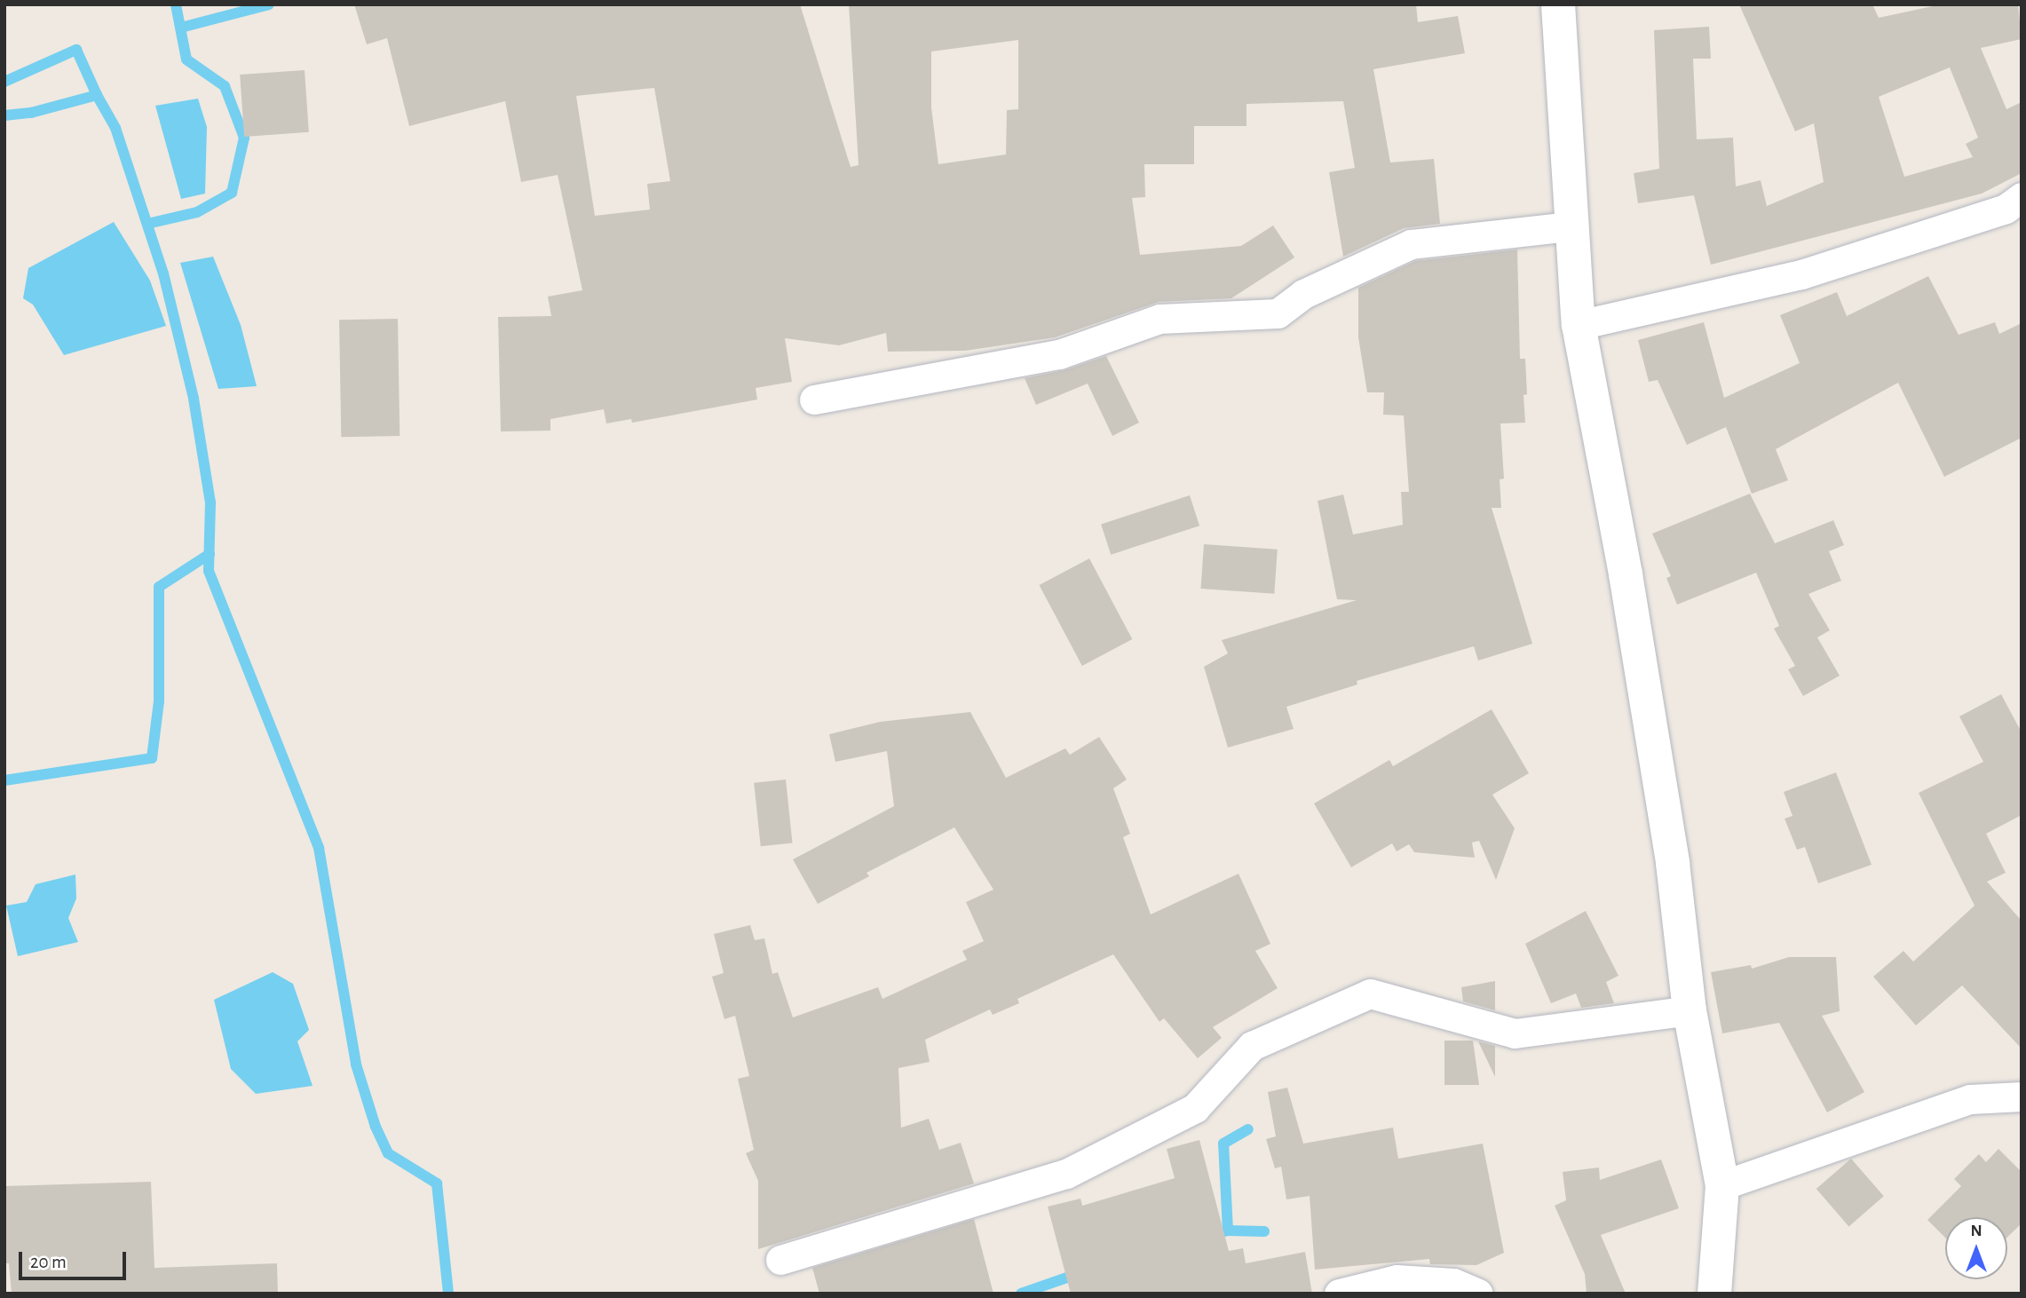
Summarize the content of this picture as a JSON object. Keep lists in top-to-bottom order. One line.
{"scale_bar":"20 m","north":"top"}
